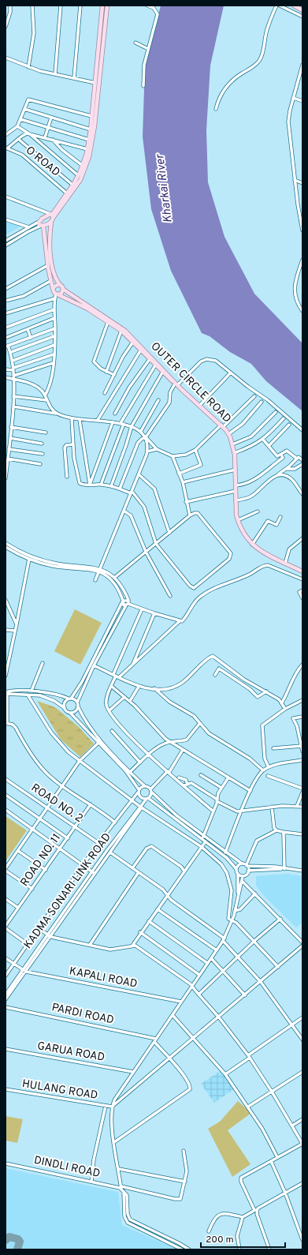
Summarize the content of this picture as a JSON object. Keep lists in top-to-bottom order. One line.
{"streets":{"main road":["OUTER CIRCLE ROAD"],"street":["O ROAD","ROAD NO. 2","ROAD NO. 11","KADMA SONARI LINK ROAD","KAPALI ROAD","PARDI ROAD","GARUA ROAD","HULANG ROAD","DINDLI ROAD"]},"crossings":[["ROAD NO. 2","ROAD NO. 11"],["ROAD NO. 2","KADMA SONARI LINK ROAD"],["KADMA SONARI LINK ROAD","KAPALI ROAD"]],"water":["Kharkai River"],"scale_bar":"200 m"}
